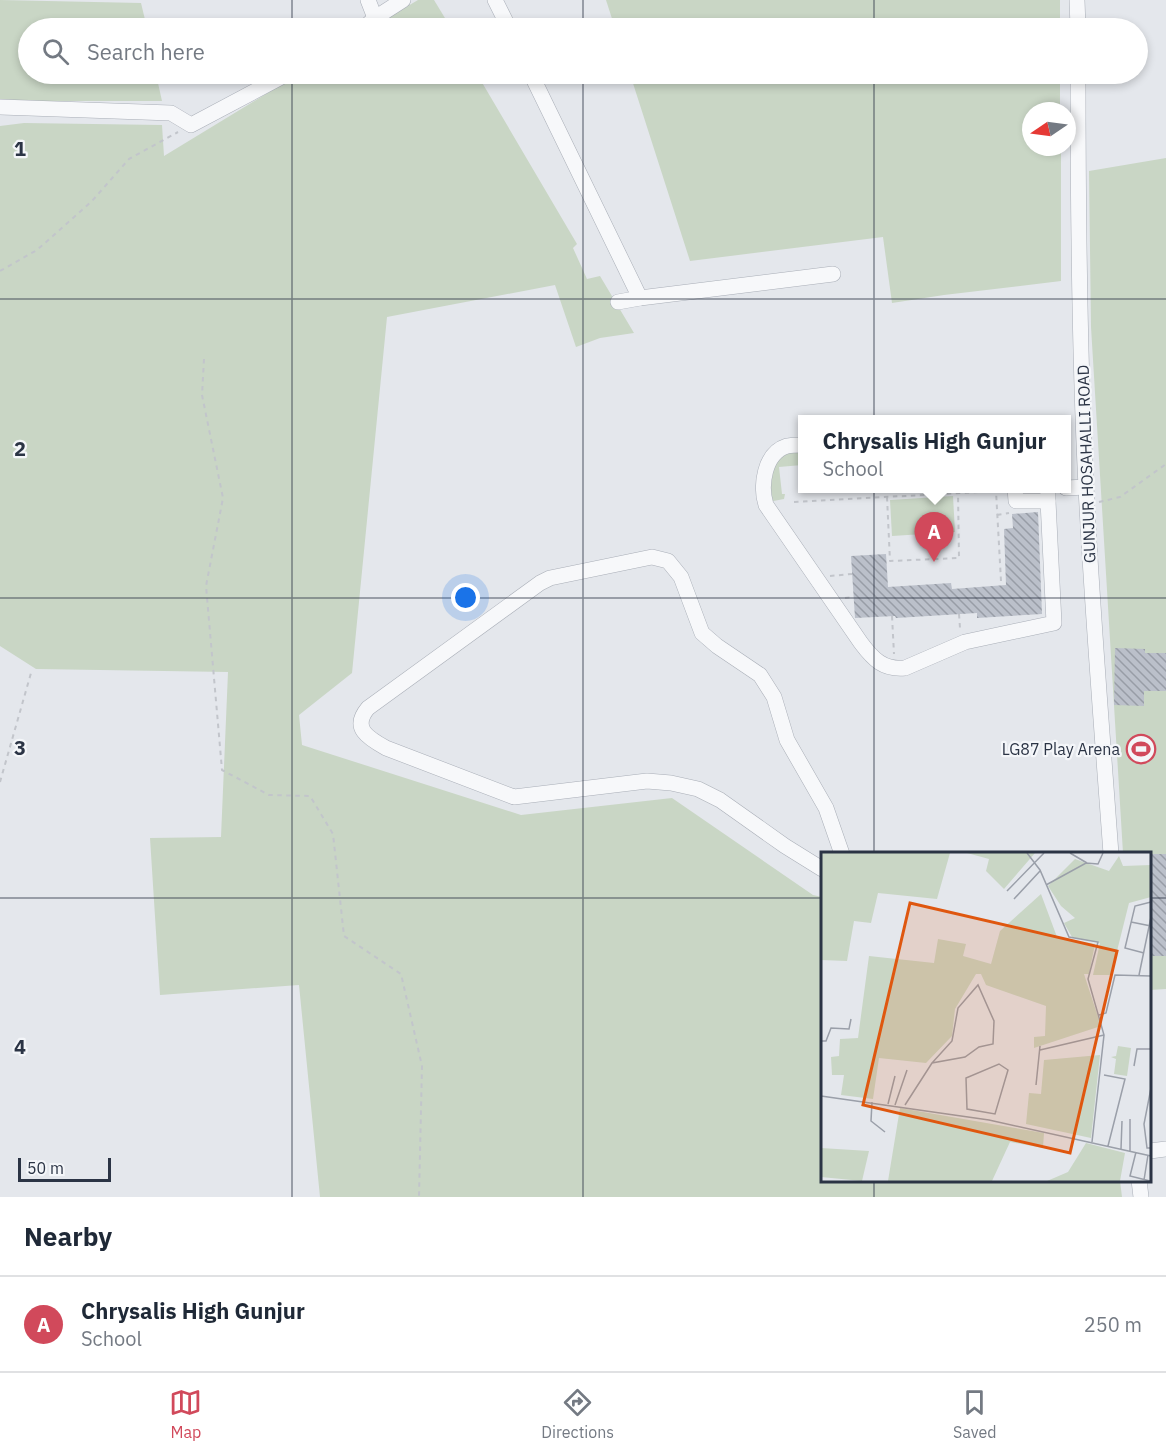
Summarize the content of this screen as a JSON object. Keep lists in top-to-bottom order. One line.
{"streets":{"street":["GUNJUR HOSAHALLI ROAD"]},"places":{"sports":["LG87 Play Arena"]},"scale_bar":"50 m","north":"left","page":{"search":"Search here","popup":["Chrysalis High Gunjur","School"],"pins":"A","scale":"50 m","heading":"Nearby","list":[{"mark":"A","name":"Chrysalis High Gunjur","note":"School","value":"250 m"}],"nav":["Map","Directions","Saved"]},"grid":{"rows":["1","2","3","4"]}}
